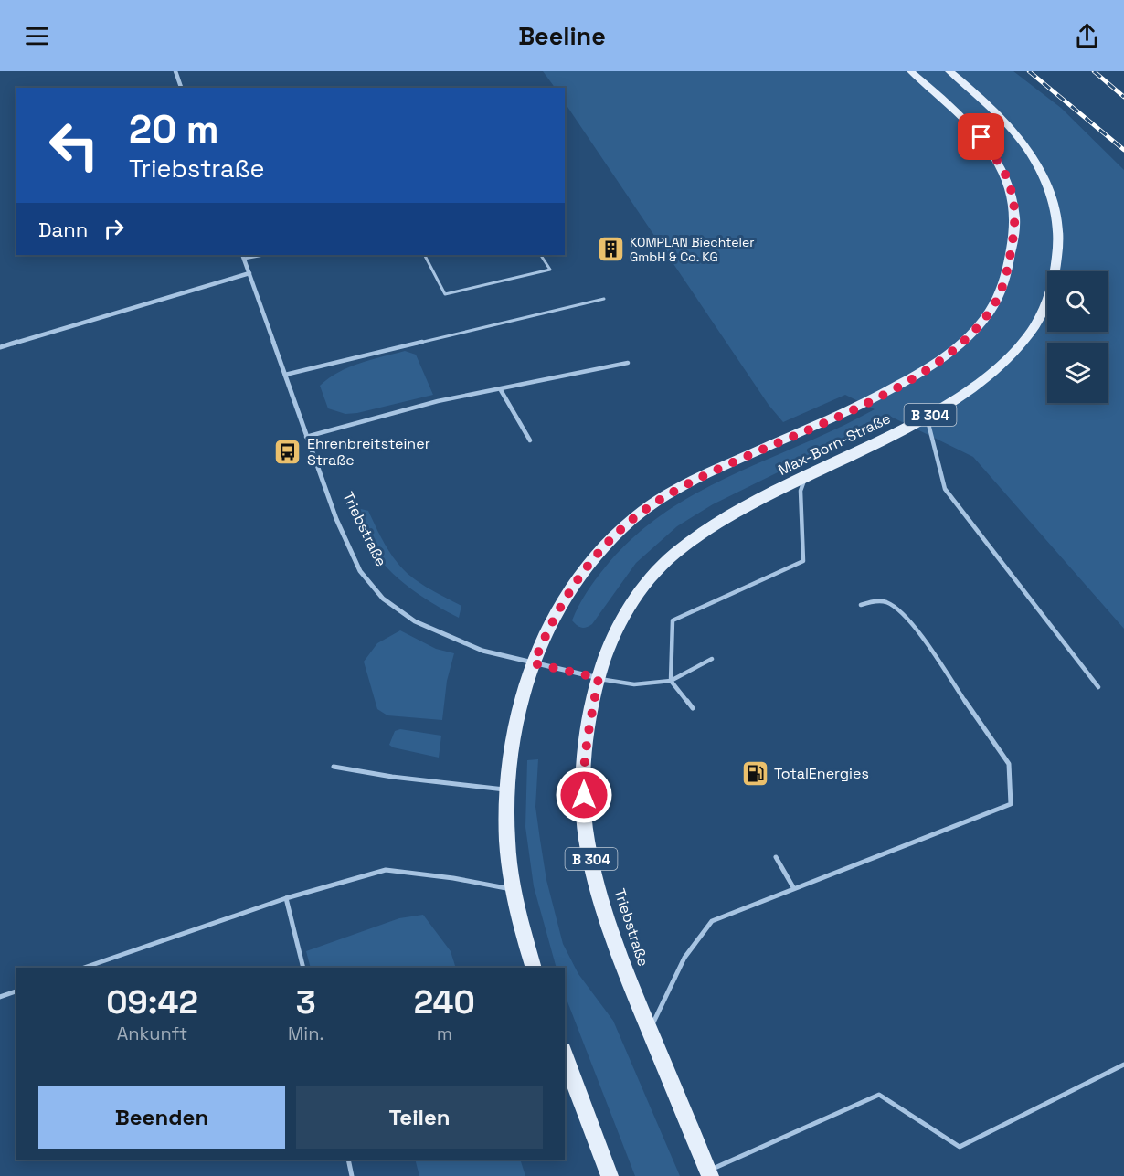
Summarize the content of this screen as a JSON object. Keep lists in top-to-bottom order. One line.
{"streets":{"main road":["B 304","Max-Born-Straße","Triebstraße"]},"crossings":[["B 304","Max-Born-Straße"],["B 304","Triebstraße"],["Max-Born-Straße","Triebstraße"]],"places":{"building":["KOMPLAN Biechteler GmbH & Co. KG"],"bus stop":["Ehrenbreitsteiner Straße"],"fuel station":["TotalEnergies"]},"page":{"header":"Beeline","turn":["20 m","Triebstraße"],"then":"Dann","eta":["09:42","Ankunft","3","Min.","240","m"],"buttons":["Beenden","Teilen"]}}
